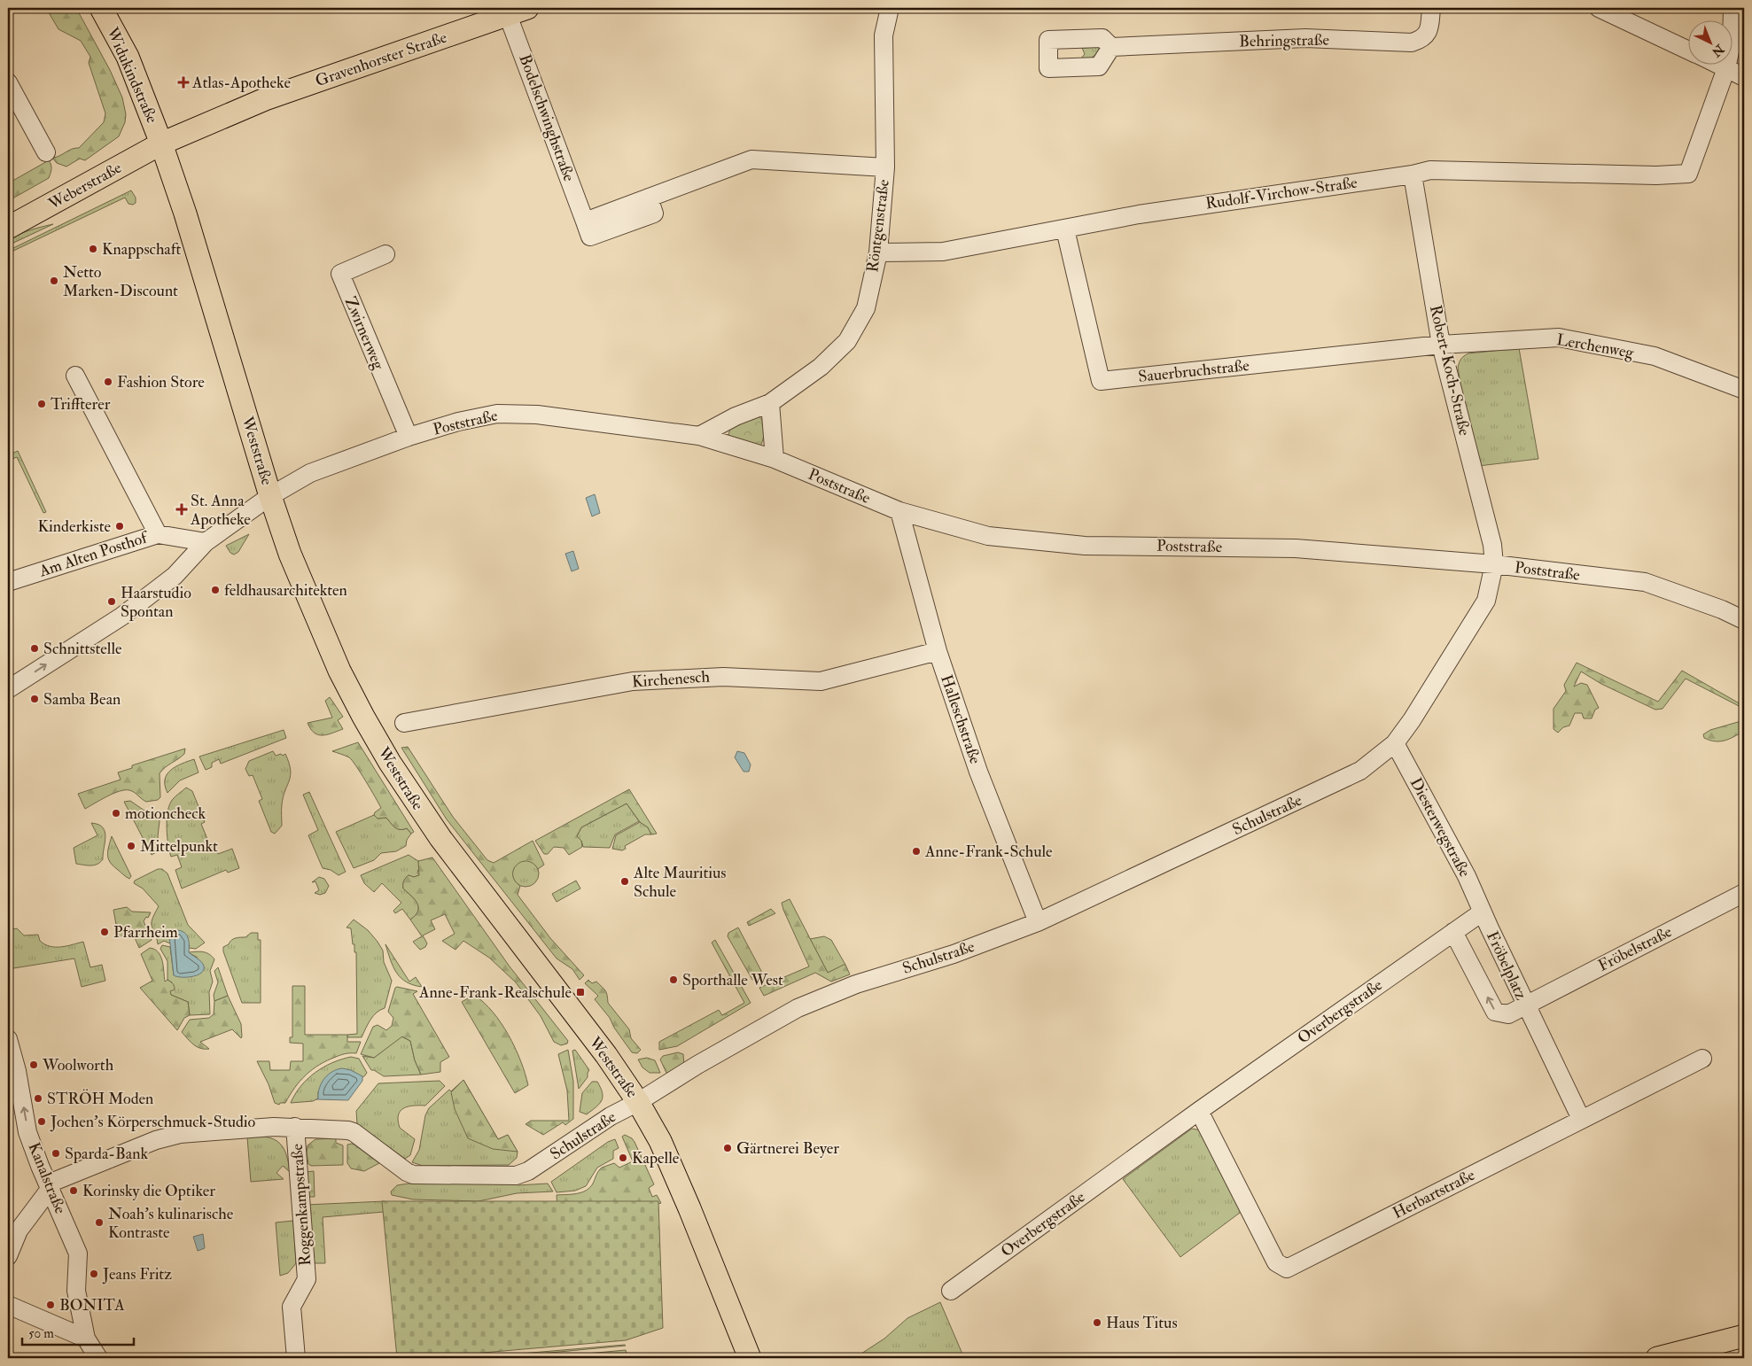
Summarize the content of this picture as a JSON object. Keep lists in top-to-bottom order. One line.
{"streets":{"main road":["Gravenhorster Straße","Widukindstraße","Weberstraße","Weststraße"],"street":["Behringstraße","Bodelschwinghstraße","Rudolf-Virchow-Straße","Röntgenstraße","Zwirnerweg","Lerchenweg","Robert-Koch-Straße","Sauerbruchstraße","Poststraße","Am Alten Posthof","Kirchenesch","Halleschstraße","Schulstraße","Diesterwegstraße","Fröbelstraße","Fröbelplatz","Overbergstraße","Kanalstraße","Herbartstraße","Roggenkampstraße"]},"crossings":[["Gravenhorster Straße","Widukindstraße"],["Gravenhorster Straße","Bodelschwinghstraße"],["Gravenhorster Straße","Weberstraße"],["Gravenhorster Straße","Weststraße"],["Widukindstraße","Weberstraße"],["Widukindstraße","Weststraße"],["Bodelschwinghstraße","Röntgenstraße"],["Weberstraße","Weststraße"],["Rudolf-Virchow-Straße","Röntgenstraße"],["Rudolf-Virchow-Straße","Robert-Koch-Straße"],["Rudolf-Virchow-Straße","Sauerbruchstraße"],["Röntgenstraße","Poststraße"],["Zwirnerweg","Poststraße"],["Lerchenweg","Robert-Koch-Straße"],["Lerchenweg","Sauerbruchstraße"],["Robert-Koch-Straße","Sauerbruchstraße"],["Robert-Koch-Straße","Poststraße"],["Robert-Koch-Straße","Schulstraße"],["Poststraße","Weststraße"],["Poststraße","Am Alten Posthof"],["Poststraße","Halleschstraße"],["Poststraße","Schulstraße"],["Weststraße","Schulstraße"],["Kirchenesch","Halleschstraße"],["Halleschstraße","Schulstraße"],["Schulstraße","Diesterwegstraße"],["Schulstraße","Kanalstraße"],["Schulstraße","Roggenkampstraße"],["Diesterwegstraße","Fröbelplatz"],["Diesterwegstraße","Overbergstraße"],["Fröbelstraße","Fröbelplatz"],["Fröbelplatz","Overbergstraße"],["Overbergstraße","Herbartstraße"]],"one_way":["Kanalstraße"],"places":{"health":["Atlas-Apotheke","St. Anna Apotheke"],"other":["Knappschaft","Netto Marken-Discount","Fashion Store","Triffterer","Kinderkiste","feldhausarchitekten","Haarstudio Spontan","Schnittstelle","Samba Bean","motioncheck","Mittelpunkt","Anne-Frank-Schule","Alte Mauritius Schule","Pfarrheim","Sporthalle West","Woolworth","STRÖH Moden","Jochen's Körperschmuck-Studio","Gärtnerei Beyer","Sparda-Bank","Kapelle","Korinsky die Optiker","Noah's kulinarische Kontraste","Jeans Fritz","BONITA","Haus Titus"],"transit":["Anne-Frank-Realschule"]},"scale_bar":"50 m","north":"bottom right"}
